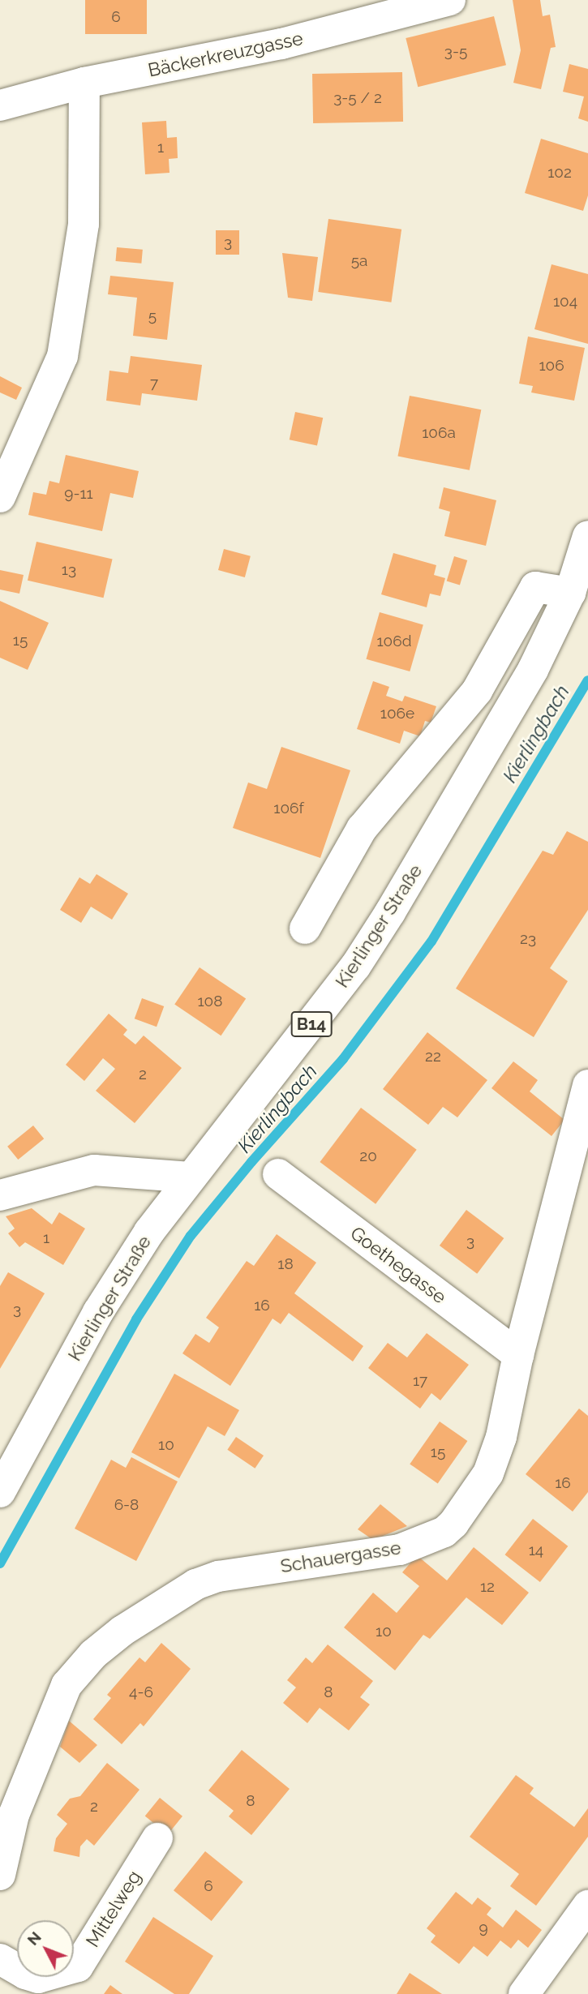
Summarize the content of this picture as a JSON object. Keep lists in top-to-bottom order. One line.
{"streets":{"street":["Bäckerkreuzgasse","Kierlinger Straße","B14","Goethegasse","Schauergasse","Mittelweg"]},"crossings":[["Goethegasse","Schauergasse"]],"water":["Kierlingbach"],"house_numbers":["6","3-5","3-5 / 2","1","102","3","5a","104","5","106","7","106a","9-11","13","15","106d","106e","106f","23","108","22","2","20","1","3","18","16","3","17","10","15","16","6-8","14","12","10","4-6","8","8","2","6","9"],"north":"top left"}
